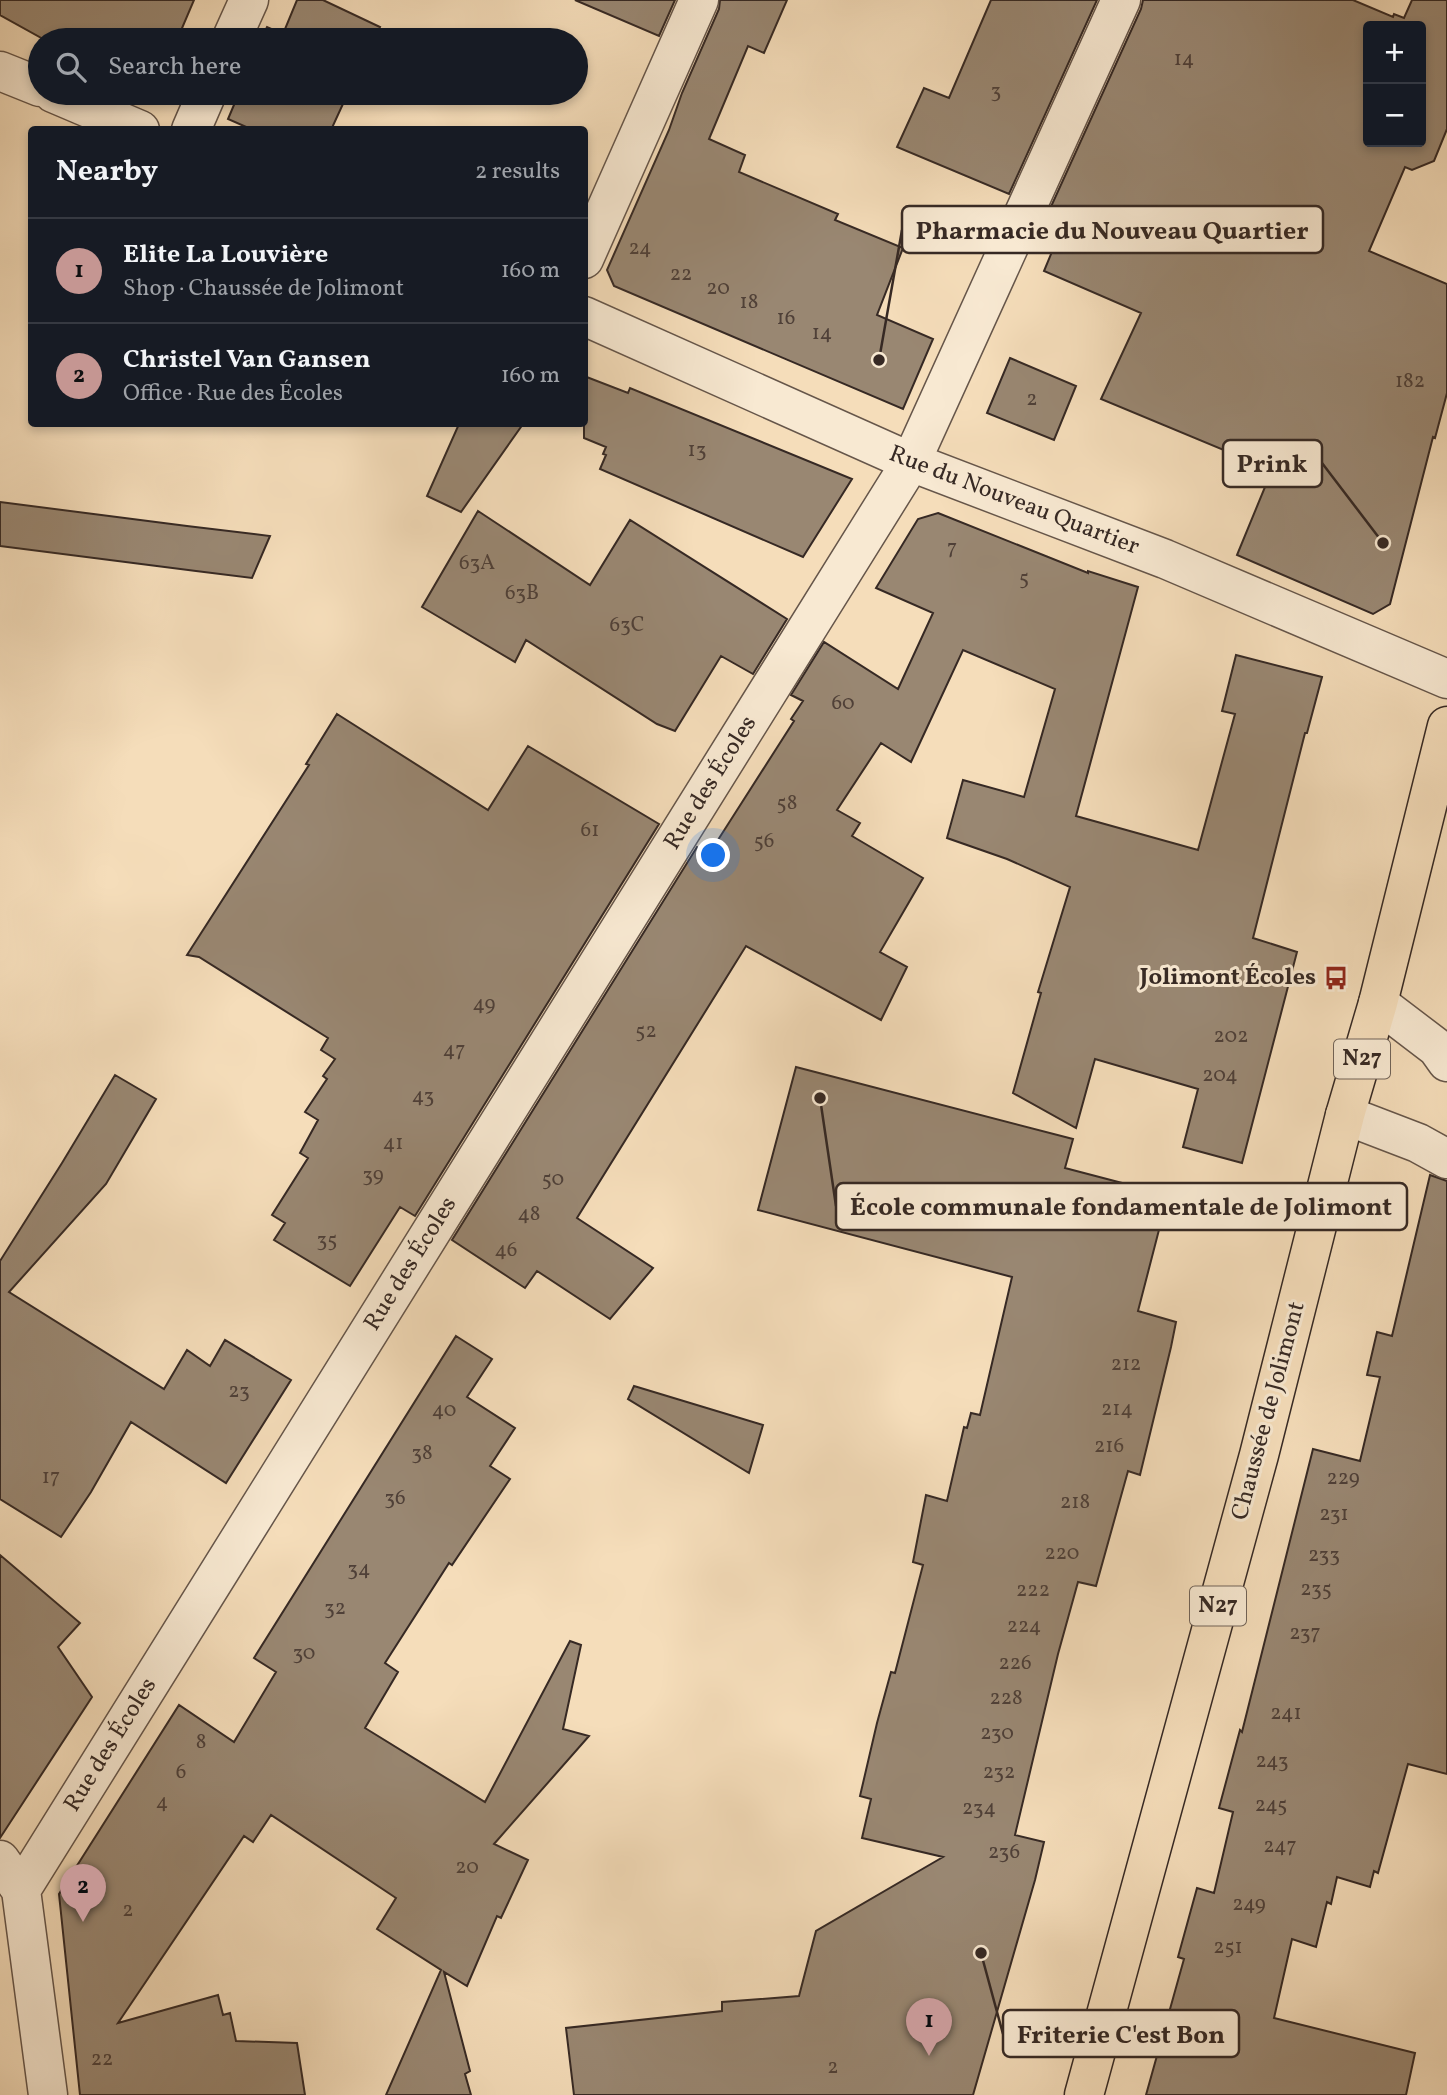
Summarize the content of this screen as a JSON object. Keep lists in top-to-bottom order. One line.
{"streets":{"main road":["N27","Chaussée de Jolimont"],"street":["Rue du Nouveau Quartier","Rue des Écoles"]},"crossings":[["Rue du Nouveau Quartier","Rue des Écoles"]],"places":{"other":["Pharmacie du Nouveau Quartier","Prink","École communale fondamentale de Jolimont","Friterie C'est Bon"],"bus stop":["Jolimont Écoles"]},"house_numbers":["14","3","24","22","20","18","16","14","182","2","13","7","63A","5","63B","63C","60","58","61","56","49","52","202","47","204","43","41","39","50","48","35","46","212","23","214","40","216","38","17","229","36","218","231","220","233","34","235","222","32","224","237","30","226","228","241","230","8","243","6","232","4","245","234","247","236","20","249","2","251","22","2"],"page":{"map_buttons":["+","−"],"search":"Search here","heading":["Nearby","2 results"],"list":[{"mark":"1","name":"Elite La Louvière","note":"Shop · Chaussée de Jolimont","value":"160 m"},{"mark":"2","name":"Christel Van Gansen","note":"Office · Rue des Écoles","value":"160 m"}],"pins":["2","1"]}}
